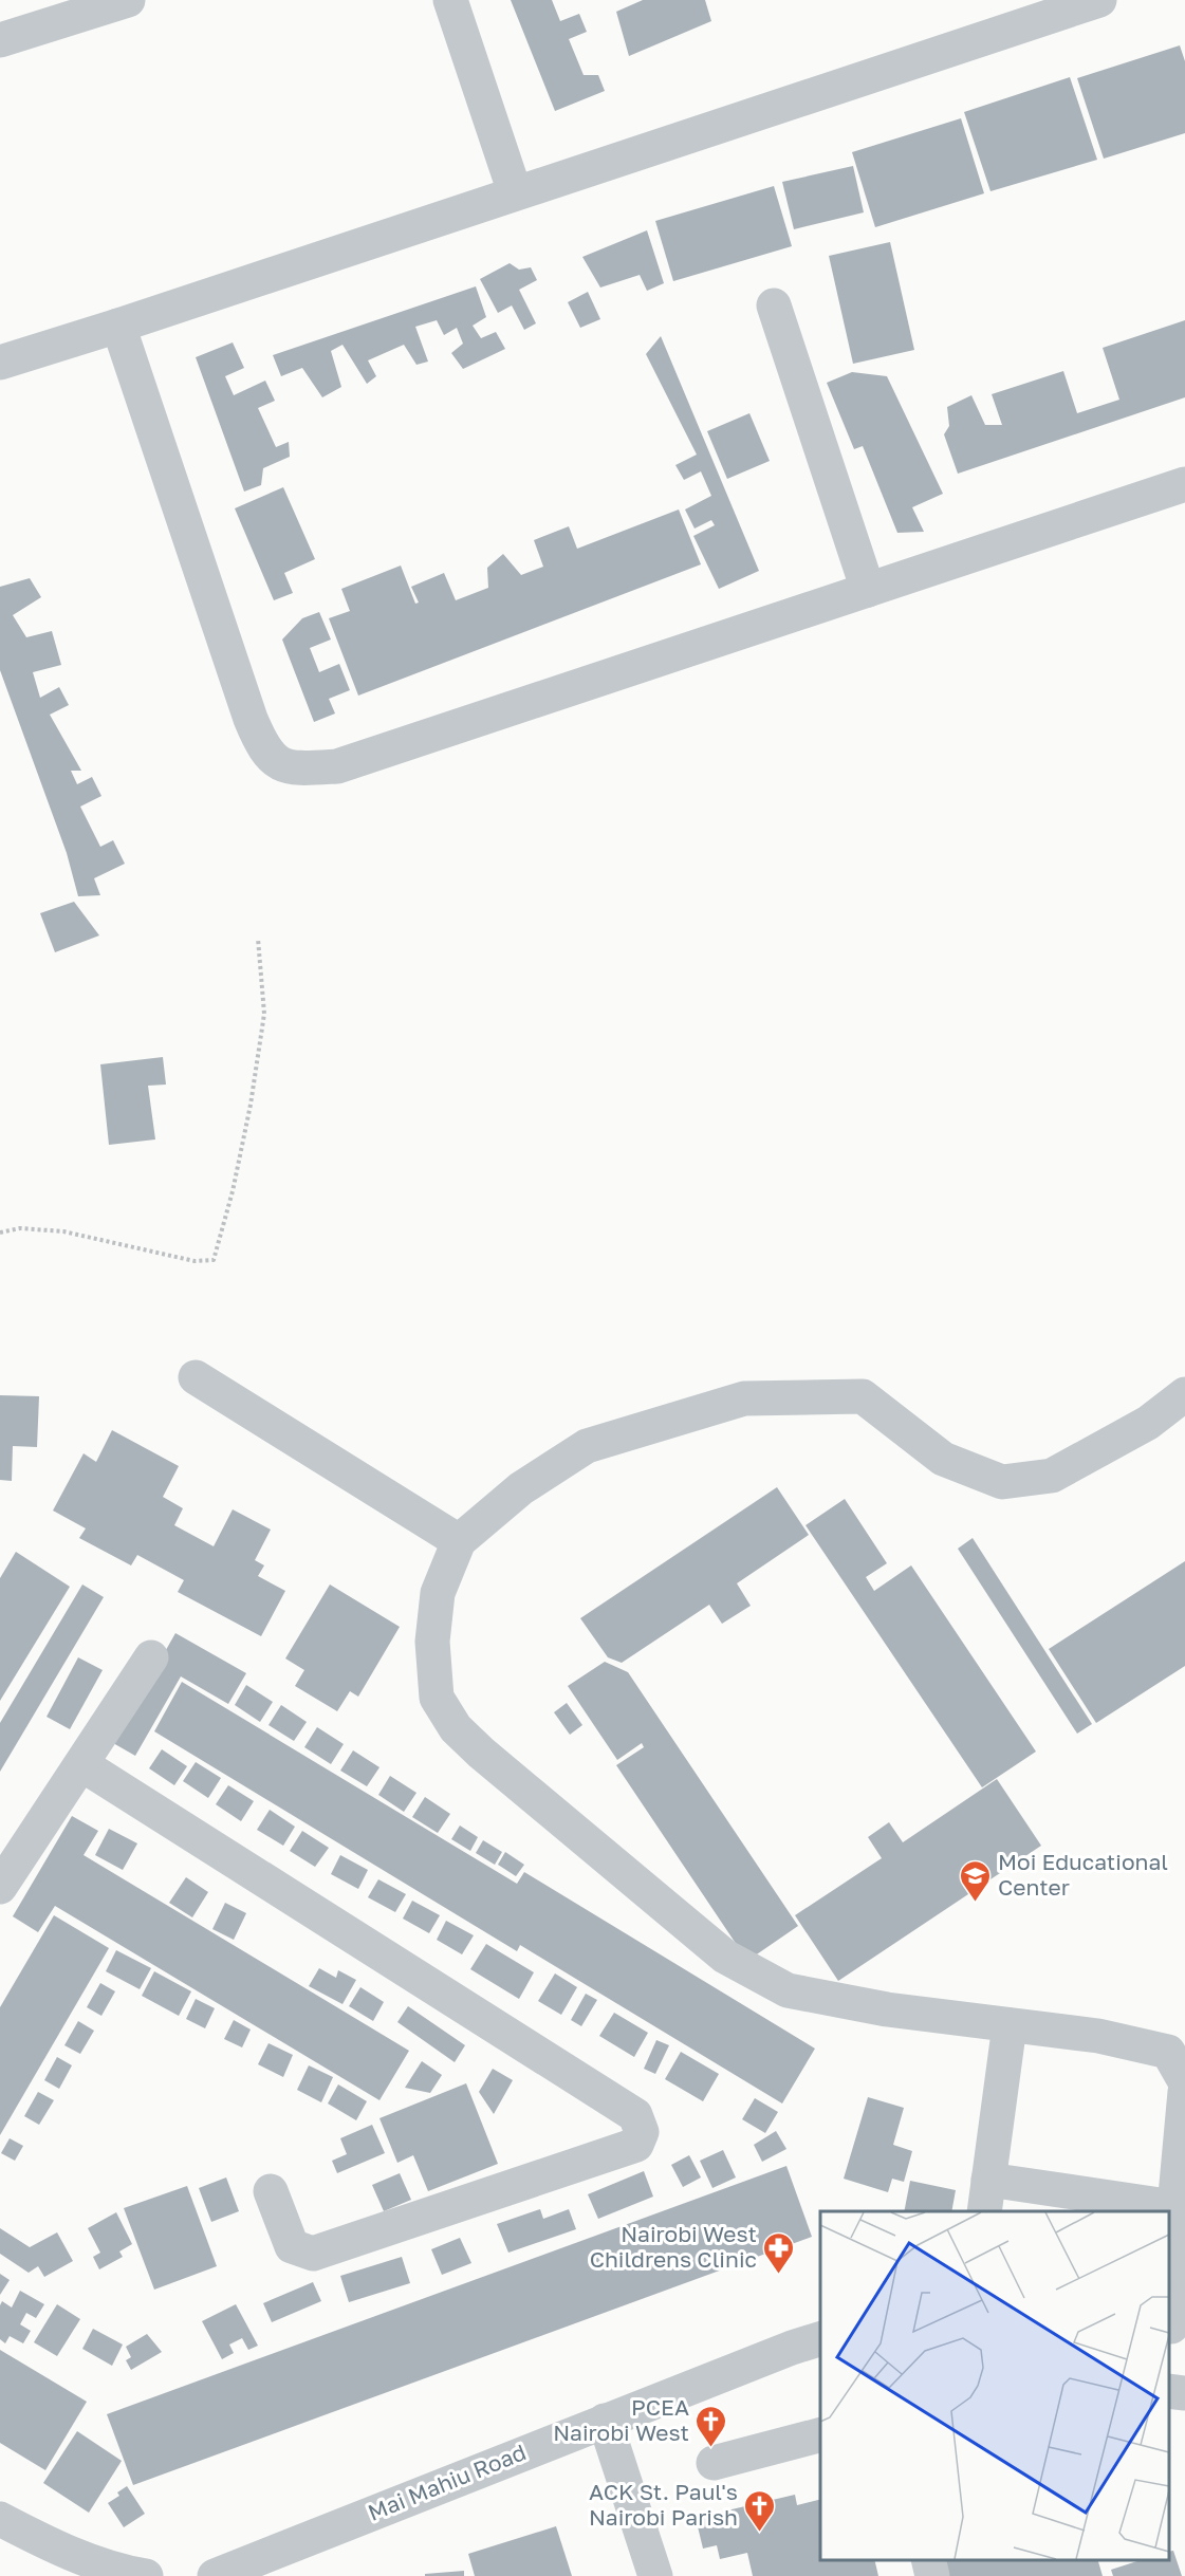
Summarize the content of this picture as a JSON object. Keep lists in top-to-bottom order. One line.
{"streets":{"street":["Mai Mahiu Road"]},"places":{"school or university":["Moi Educational Center"],"pharmacy":["Nairobi West Childrens Clinic"],"church":["PCEA Nairobi West","ACK St. Paul's Nairobi Parish"]}}
